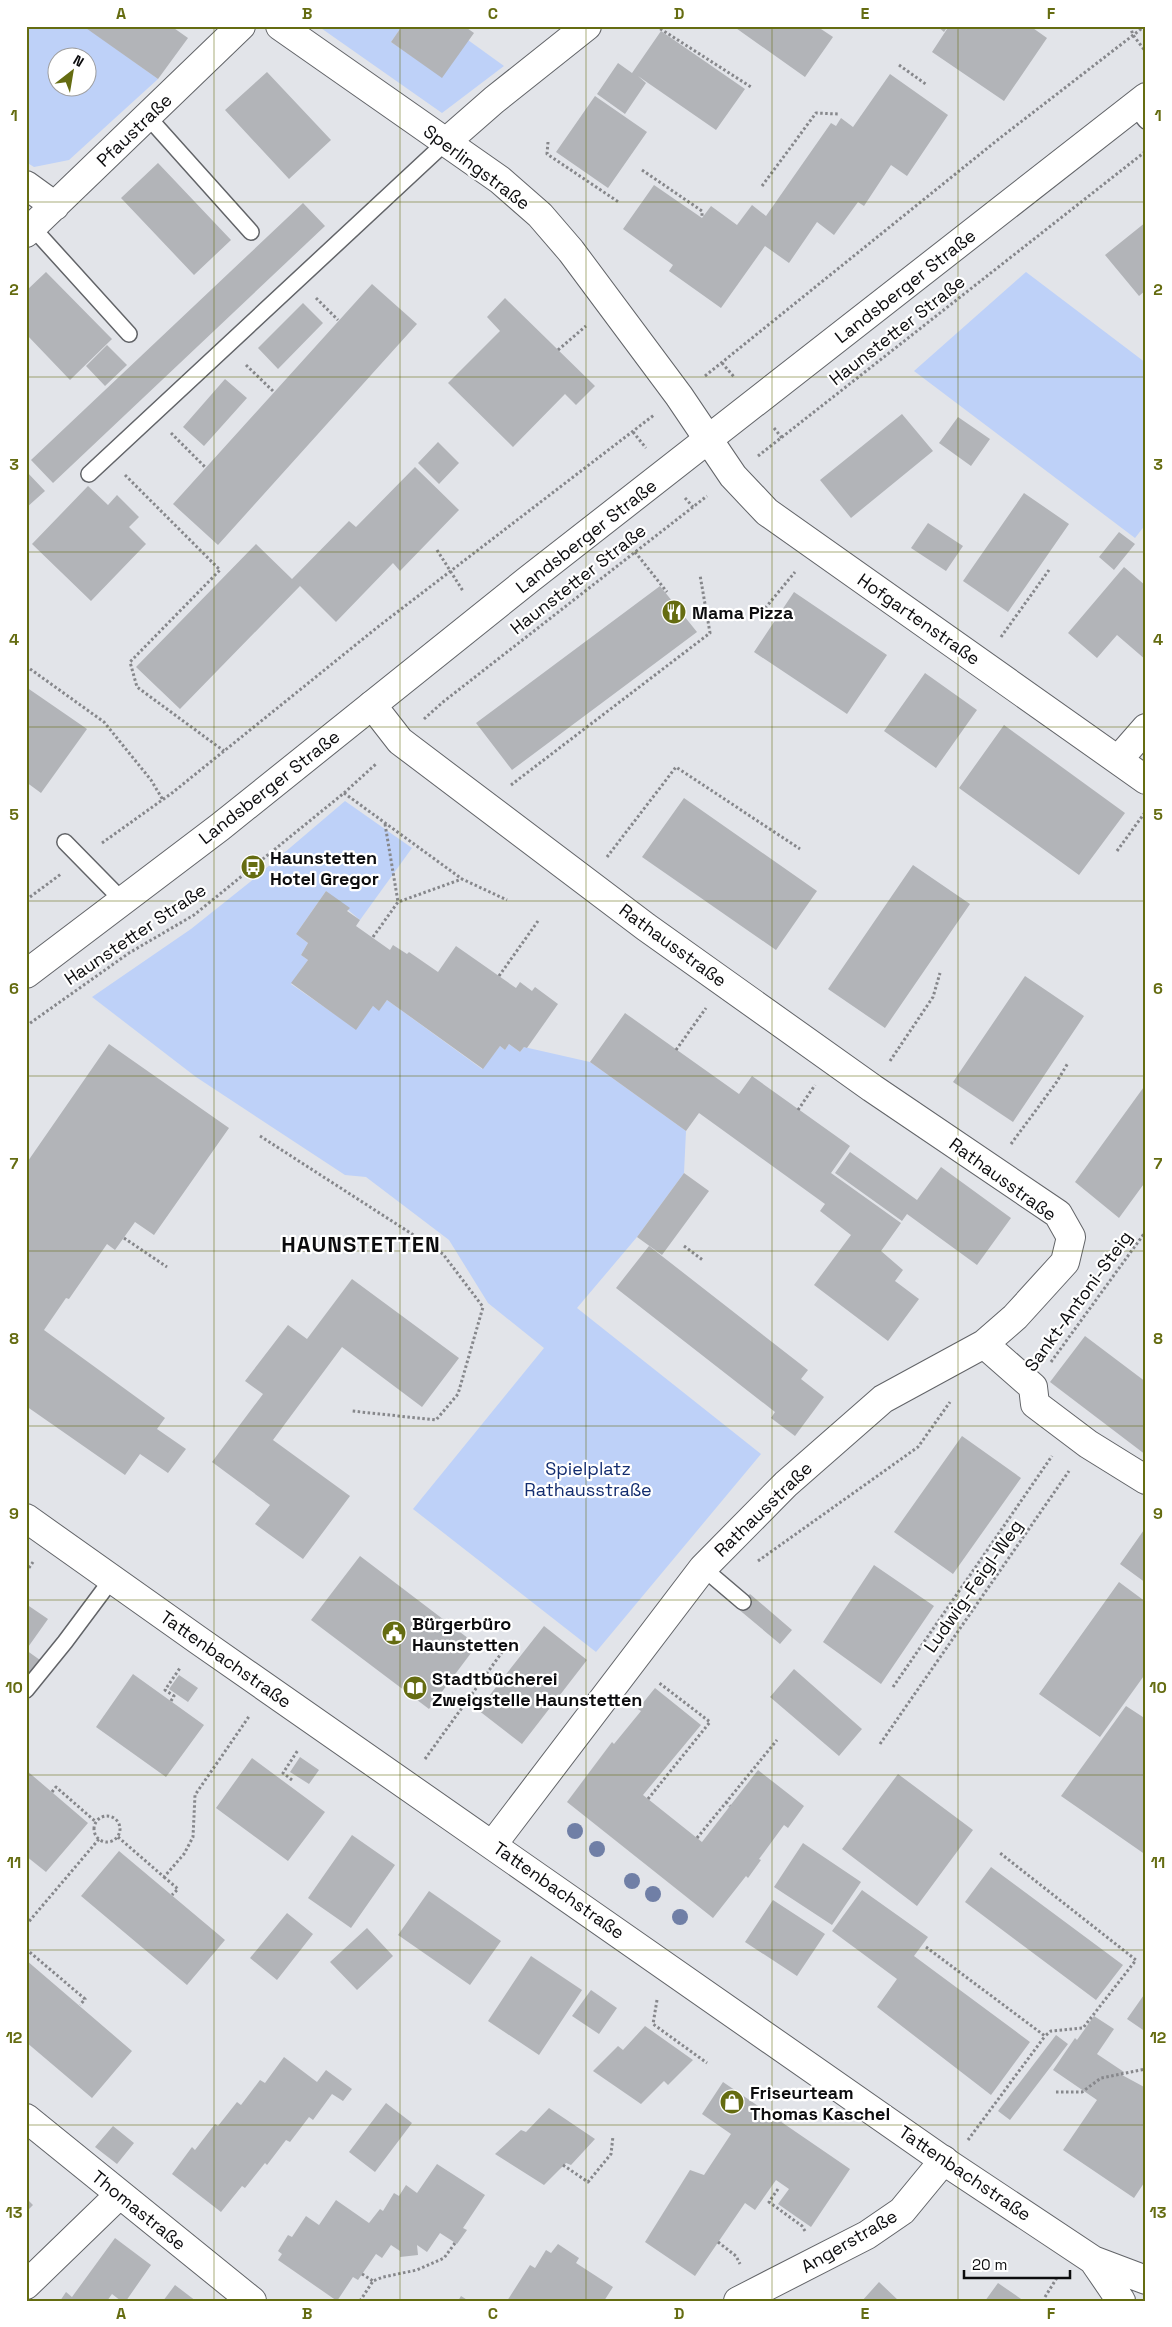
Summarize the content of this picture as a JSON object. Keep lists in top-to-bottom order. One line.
{"streets":{"street":["Pfaustraße","Sperlingstraße","Landsberger Straße","Hofgartenstraße","Rathausstraße","Tattenbachstraße","Thomastraße","Angerstraße"],"path":["Haunstetter Straße","Sankt-Antoni-Steig","Ludwig-Feigl-Weg"]},"crossings":[["Sperlingstraße","Landsberger Straße"],["Sperlingstraße","Hofgartenstraße"],["Landsberger Straße","Hofgartenstraße"],["Landsberger Straße","Rathausstraße"],["Haunstetter Straße","Hofgartenstraße"],["Haunstetter Straße","Rathausstraße"],["Rathausstraße","Tattenbachstraße"],["Tattenbachstraße","Angerstraße"]],"districts":["HAUNSTETTEN"],"parks":["Spielplatz Rathausstraße"],"places":{"restaurant":["Mama Pizza"],"bus stop":["Haunstetten Hotel Gregor"],"public building":["Bürgerbüro Haunstetten"],"library":["Stadtbücherei Zweigstelle Haunstetten"],"shop":["Friseurteam Thomas Kaschel"]},"scale_bar":"20 m","north":"top right","grid":{"columns":["A","B","C","D","E","F"],"rows":["1","2","3","4","5","6","7","8","9","10","11","12","13"]}}
